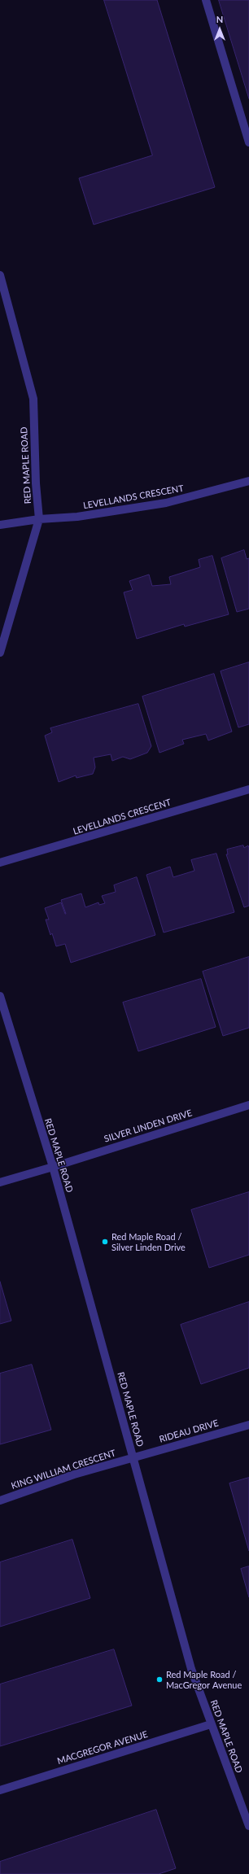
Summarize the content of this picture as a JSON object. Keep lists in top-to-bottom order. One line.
{"streets":{"street":["RED MAPLE ROAD","LEVELLANDS CRESCENT","SILVER LINDEN DRIVE","RIDEAU DRIVE","KING WILLIAM CRESCENT","MACGREGOR AVENUE"]},"crossings":[["RED MAPLE ROAD","LEVELLANDS CRESCENT"],["RED MAPLE ROAD","SILVER LINDEN DRIVE"],["RED MAPLE ROAD","RIDEAU DRIVE"],["RED MAPLE ROAD","KING WILLIAM CRESCENT"],["RED MAPLE ROAD","MACGREGOR AVENUE"],["RIDEAU DRIVE","KING WILLIAM CRESCENT"]],"places":["Red Maple Road / Silver Linden Drive","Red Maple Road / MacGregor Avenue"],"north":"top"}
